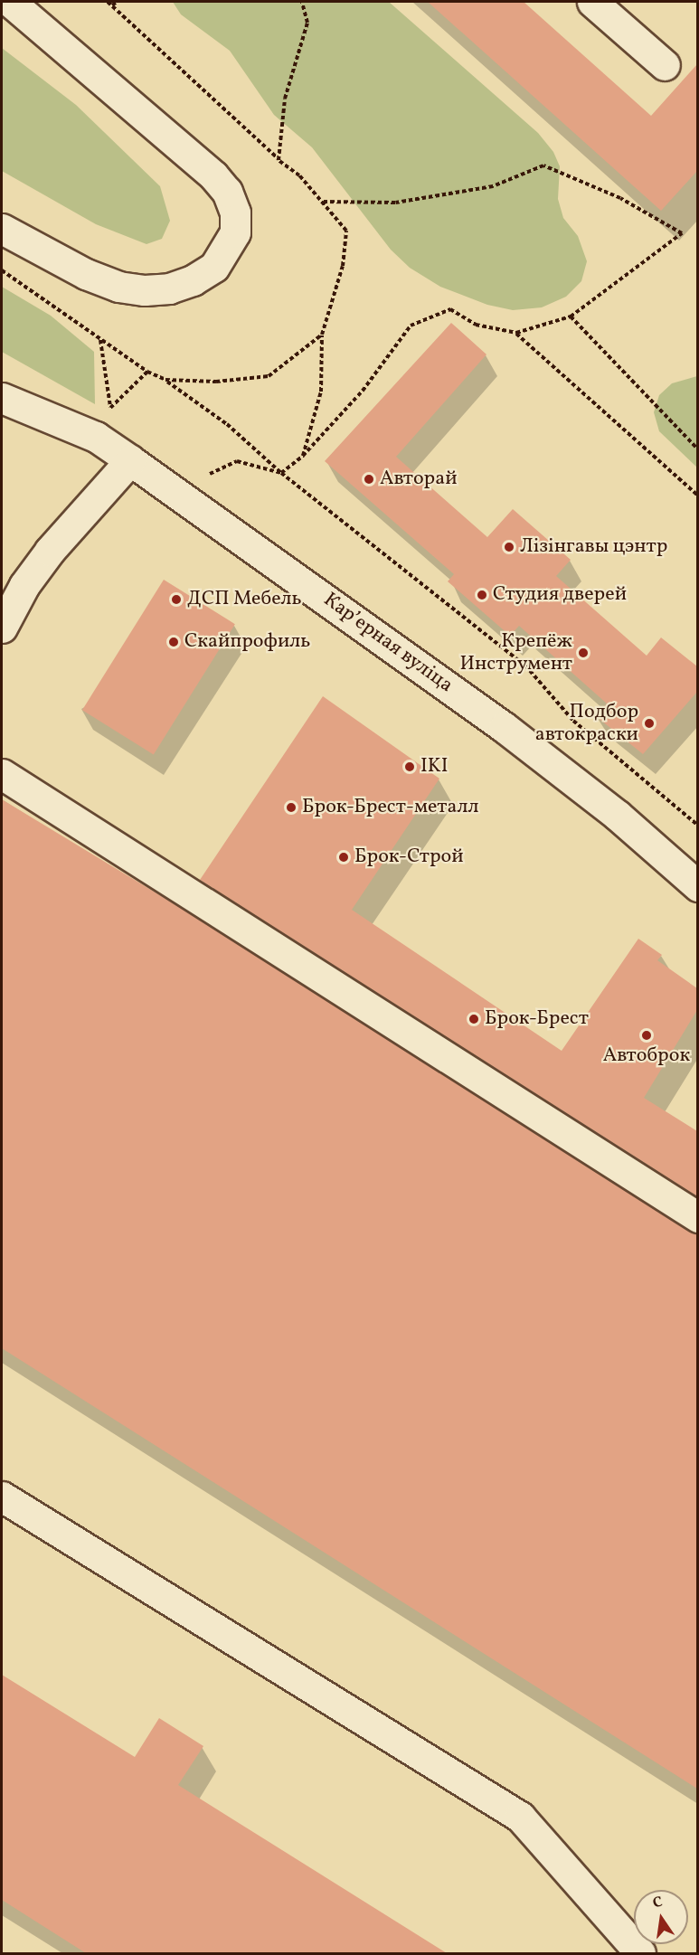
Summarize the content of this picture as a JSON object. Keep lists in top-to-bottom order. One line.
{"streets":{"street":["Карʼерная вуліца"]},"places":["Авторай","Лізінгавы цэнтр","Студия дверей","ДСП Мебель","Скайпрофиль","Крепёж Инструмент","Подбор автокраски","IKI","Брок-Брест-металл","Брок-Строй","Брок-Брест","Автоброк"],"north":"top"}
